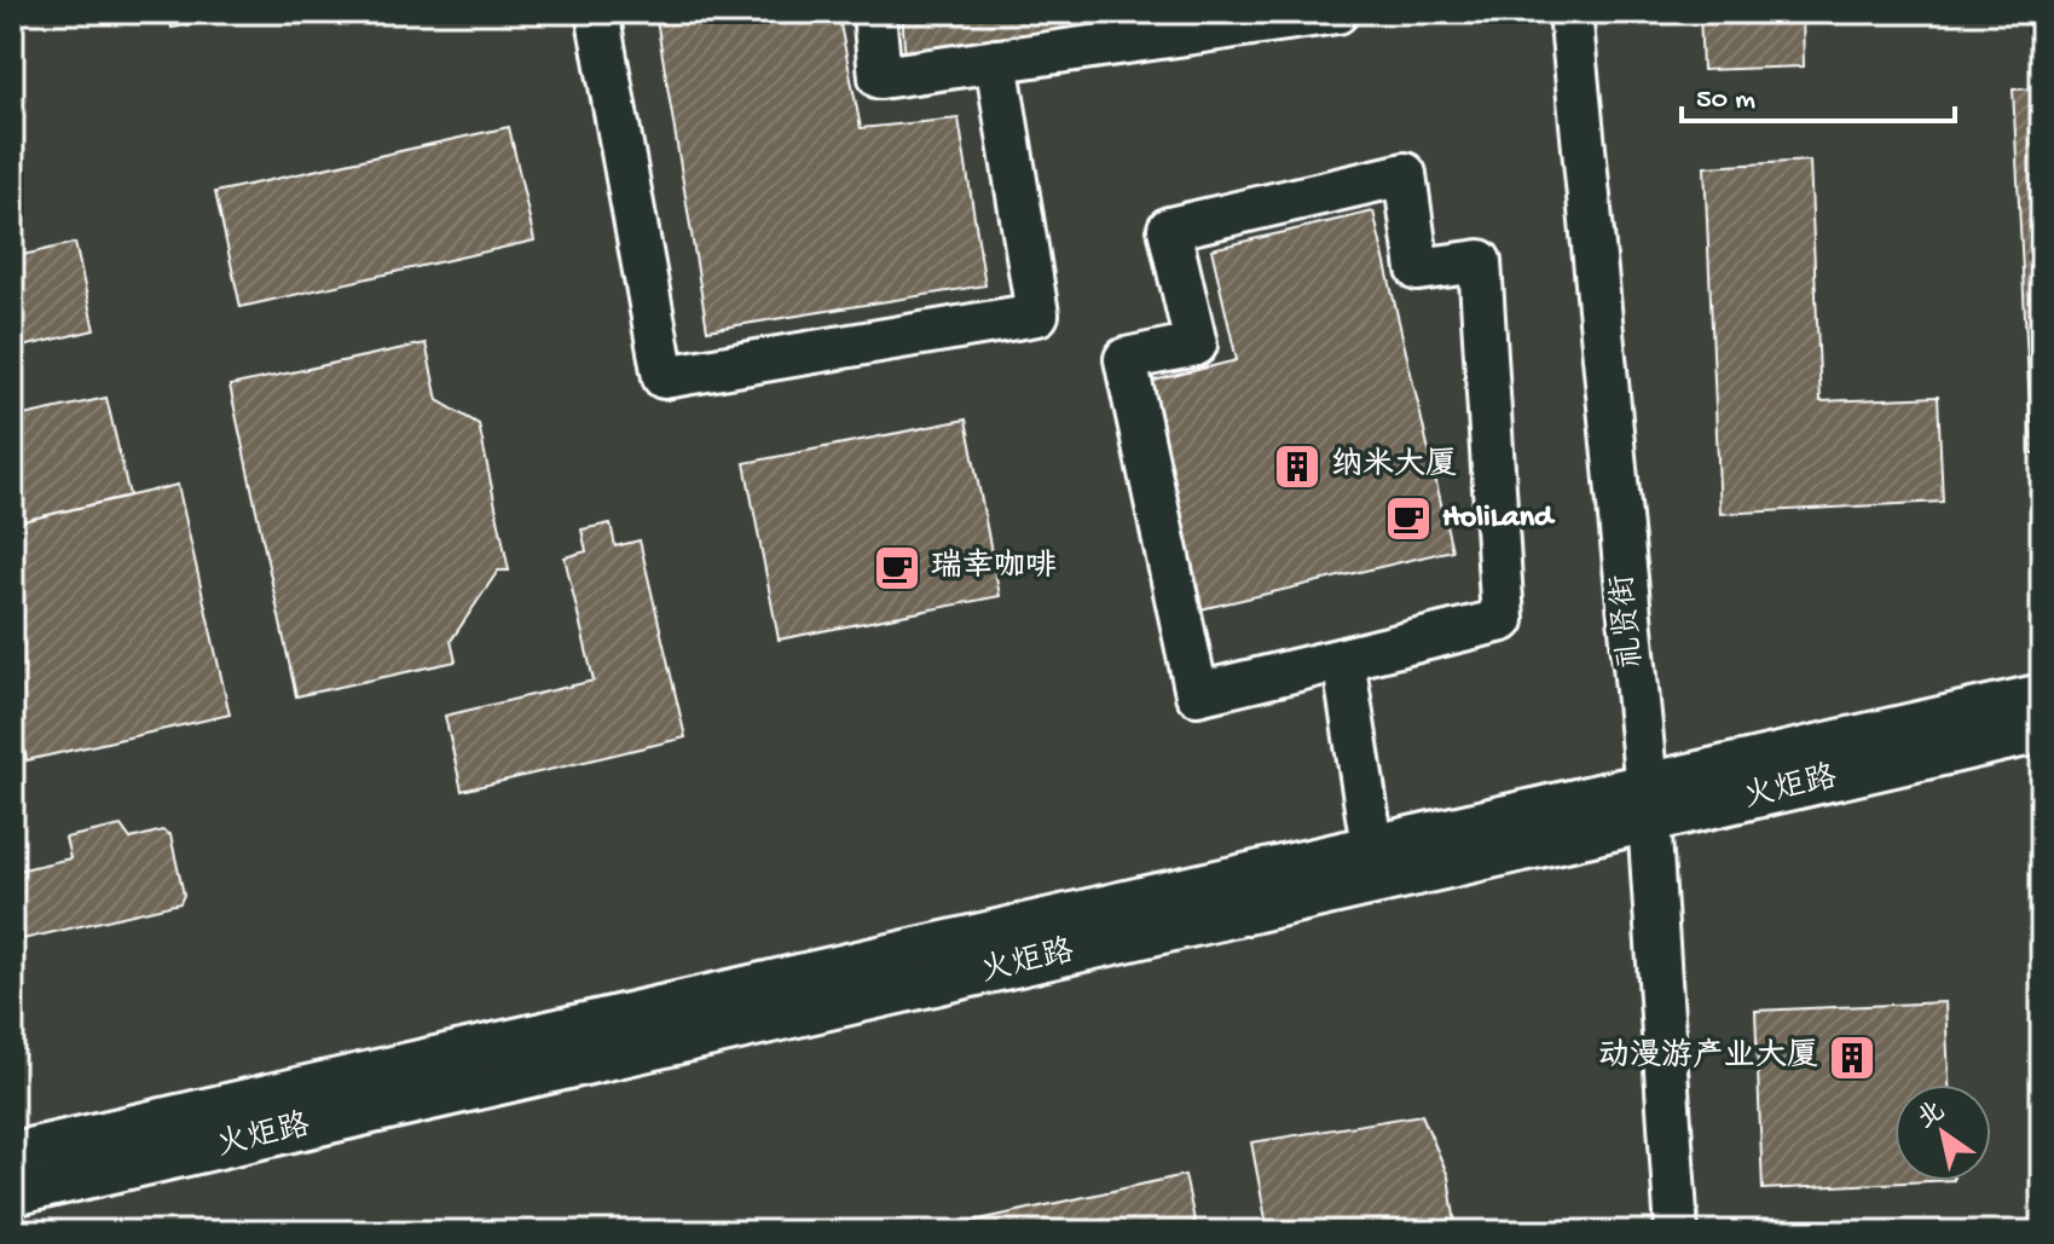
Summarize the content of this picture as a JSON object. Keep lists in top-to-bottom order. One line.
{"streets":{"street":["礼贤街","火炬路"]},"crossings":[["礼贤街","火炬路"]],"places":{"building":["纳米大厦","动漫游产业大厦"],"cafe":["HoliLand","瑞幸咖啡"]},"scale_bar":"50 m","north":"top left"}
